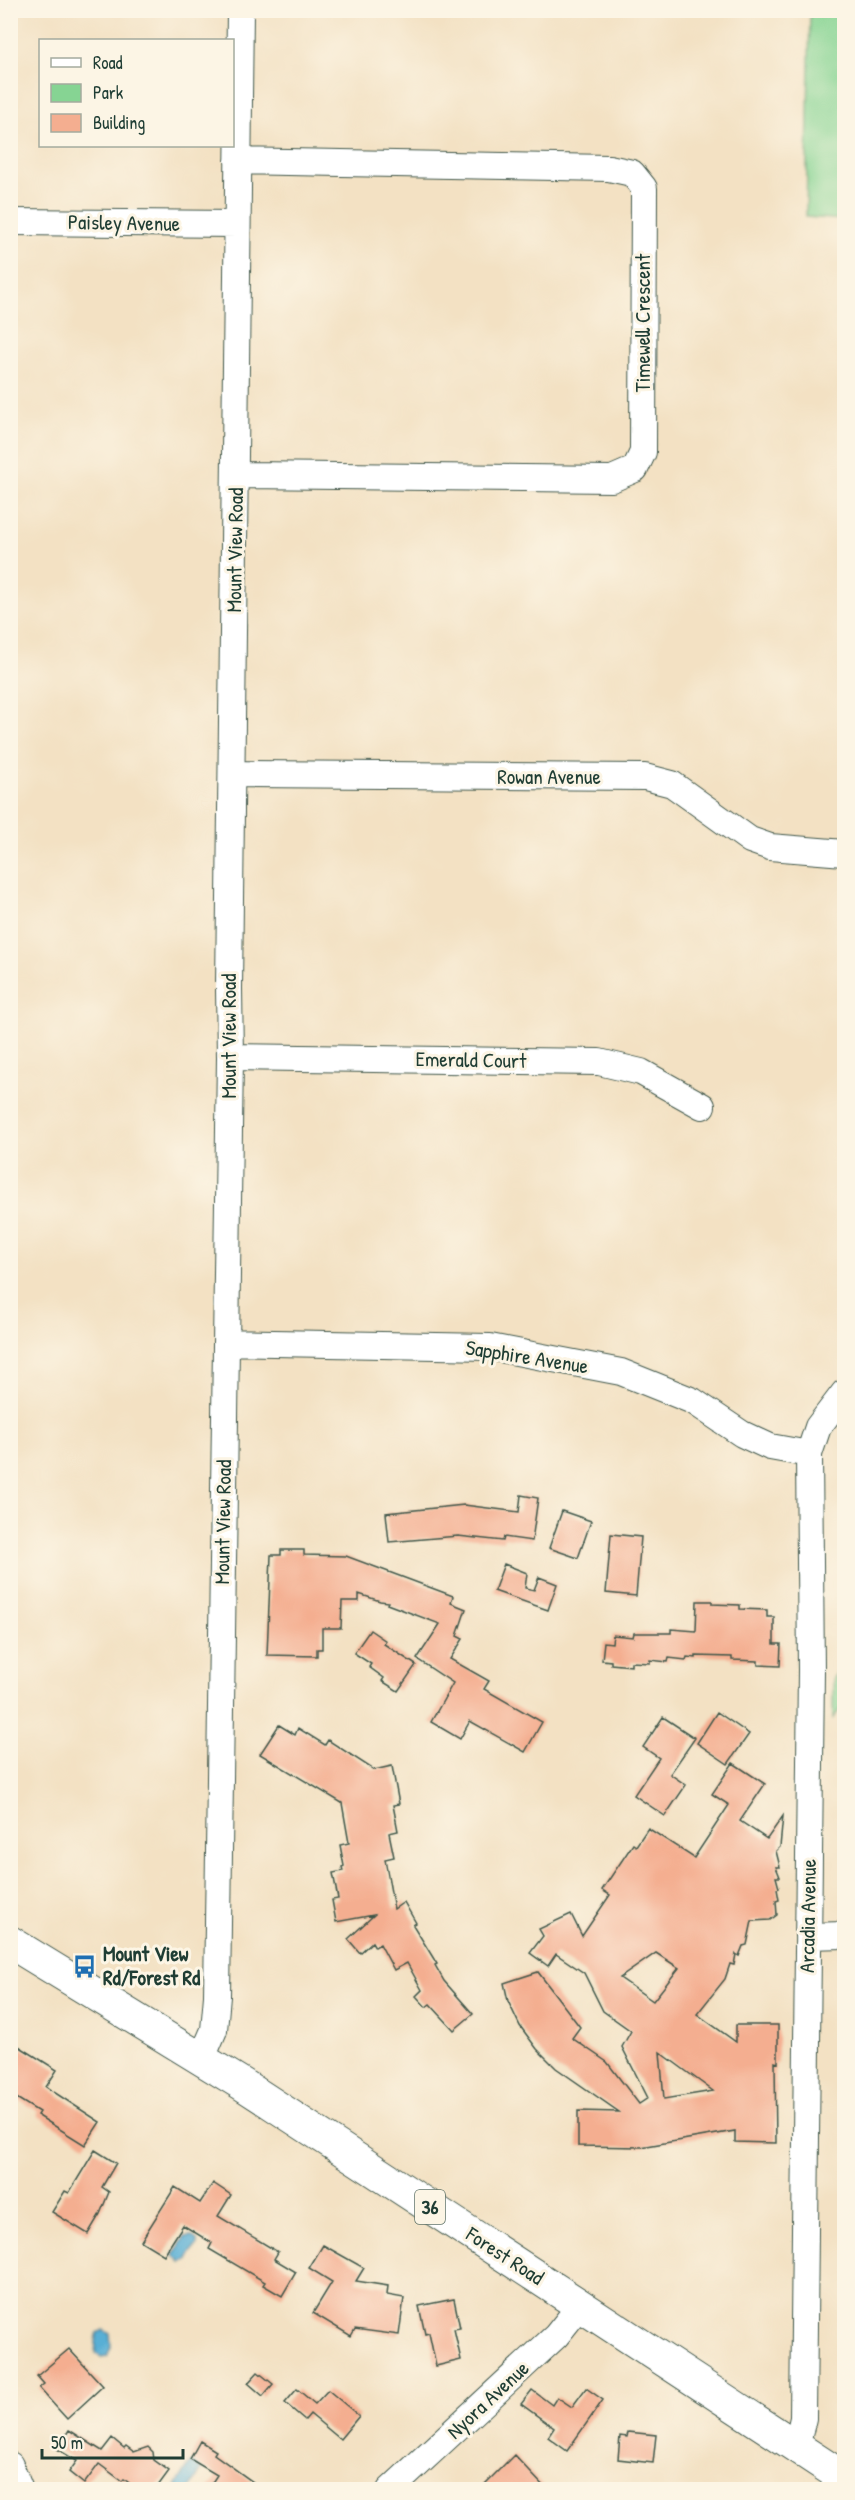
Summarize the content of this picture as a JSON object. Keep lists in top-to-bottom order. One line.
{"streets":{"main road":["36","Forest Road"],"street":["Paisley Avenue","Timewell Crescent","Mount View Road","Rowan Avenue","Emerald Court","Sapphire Avenue","Arcadia Avenue","Nyora Avenue"]},"crossings":[["Paisley Avenue","Mount View Road"],["Timewell Crescent","Mount View Road"],["Mount View Road","Rowan Avenue"],["Mount View Road","Emerald Court"],["Mount View Road","Sapphire Avenue"],["Mount View Road","Forest Road"],["Sapphire Avenue","Arcadia Avenue"],["Arcadia Avenue","Forest Road"],["Forest Road","Nyora Avenue"]],"places":{"bus stop":["Mount View Rd/Forest Rd"]},"legend":["Road","Park","Building"],"scale_bar":"50 m"}
